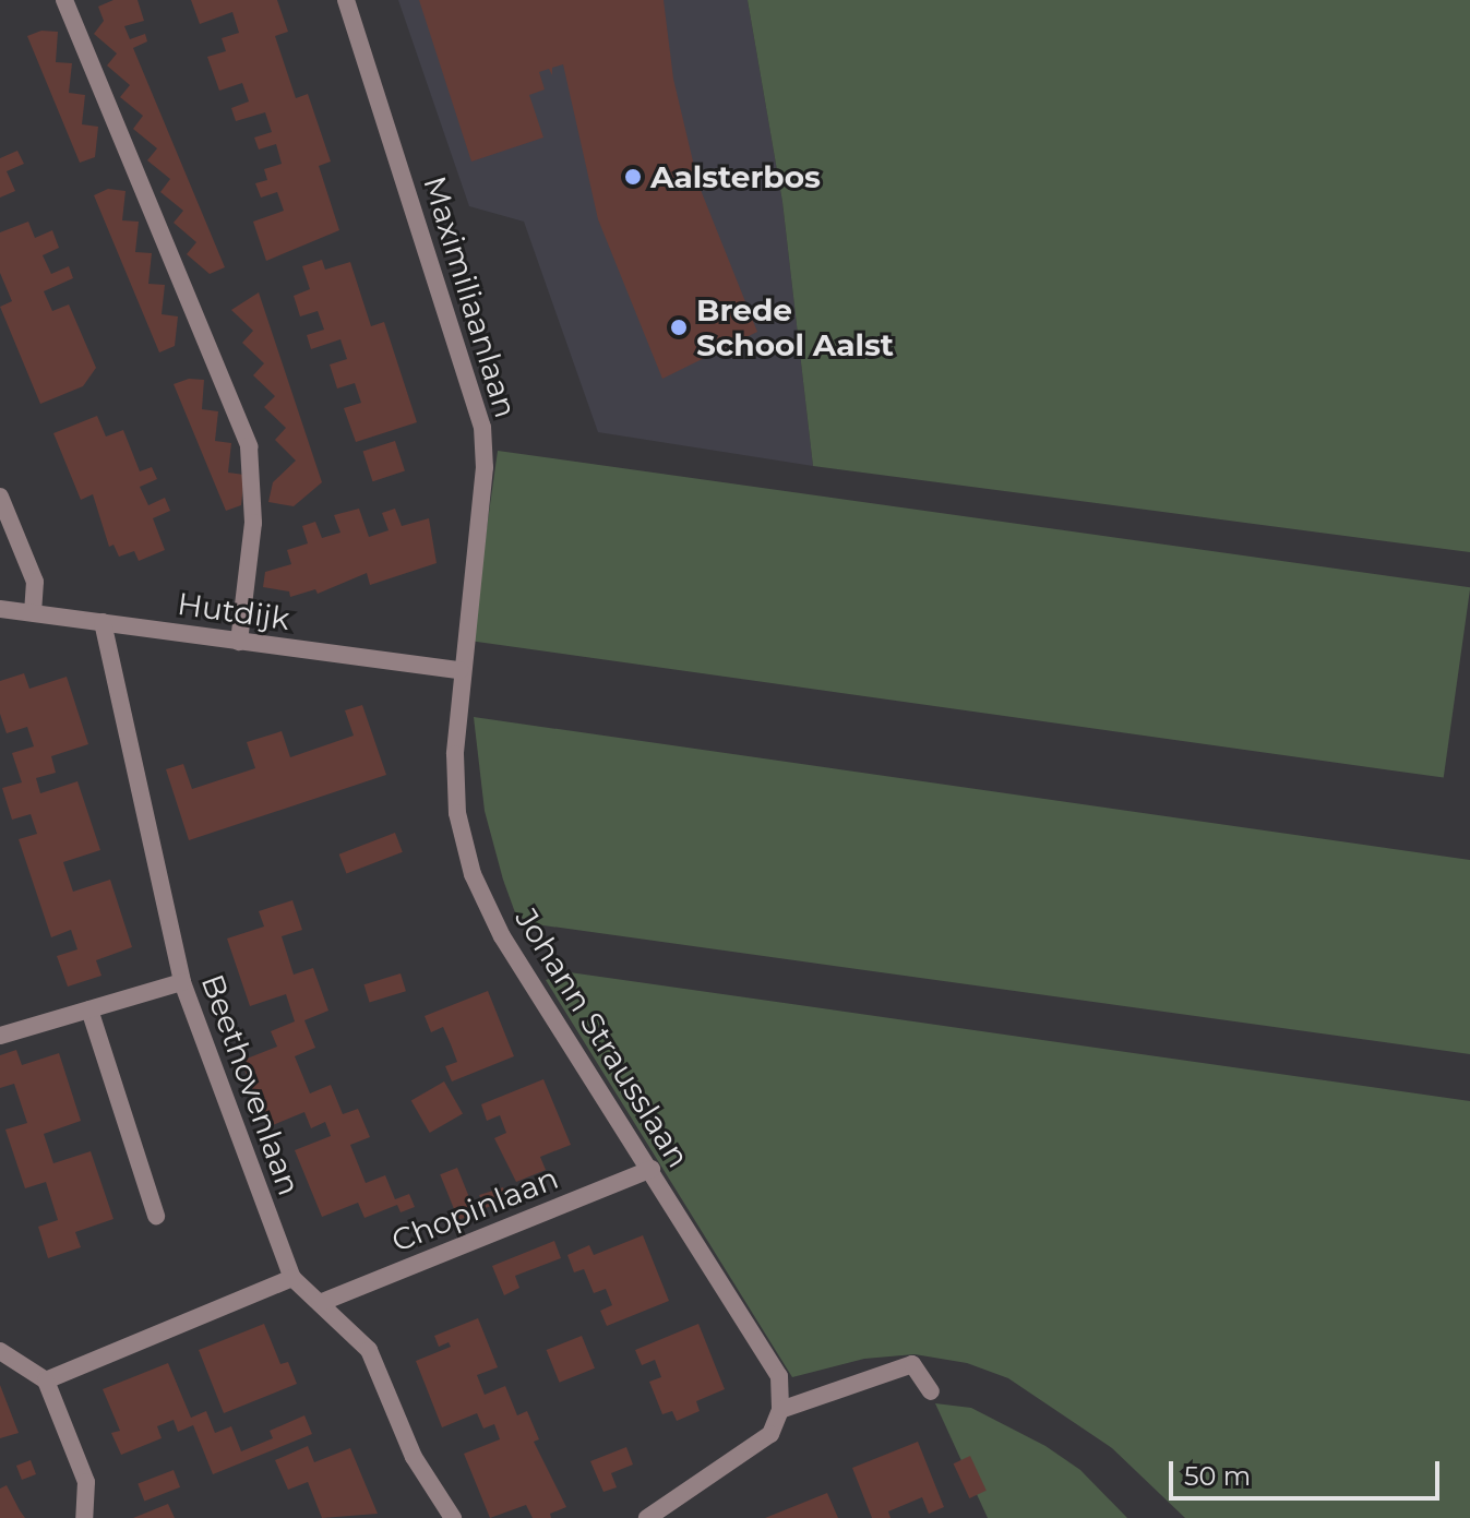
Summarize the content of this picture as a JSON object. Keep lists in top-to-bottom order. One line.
{"streets":{"street":["Maximiliaanlaan","Hutdijk","Johann Strausslaan","Beethovenlaan","Chopinlaan"]},"crossings":[["Maximiliaanlaan","Hutdijk"],["Maximiliaanlaan","Johann Strausslaan"],["Hutdijk","Johann Strausslaan"],["Hutdijk","Beethovenlaan"],["Johann Strausslaan","Chopinlaan"],["Beethovenlaan","Chopinlaan"]],"places":["Aalsterbos","Brede School Aalst"],"scale_bar":"50 m"}
